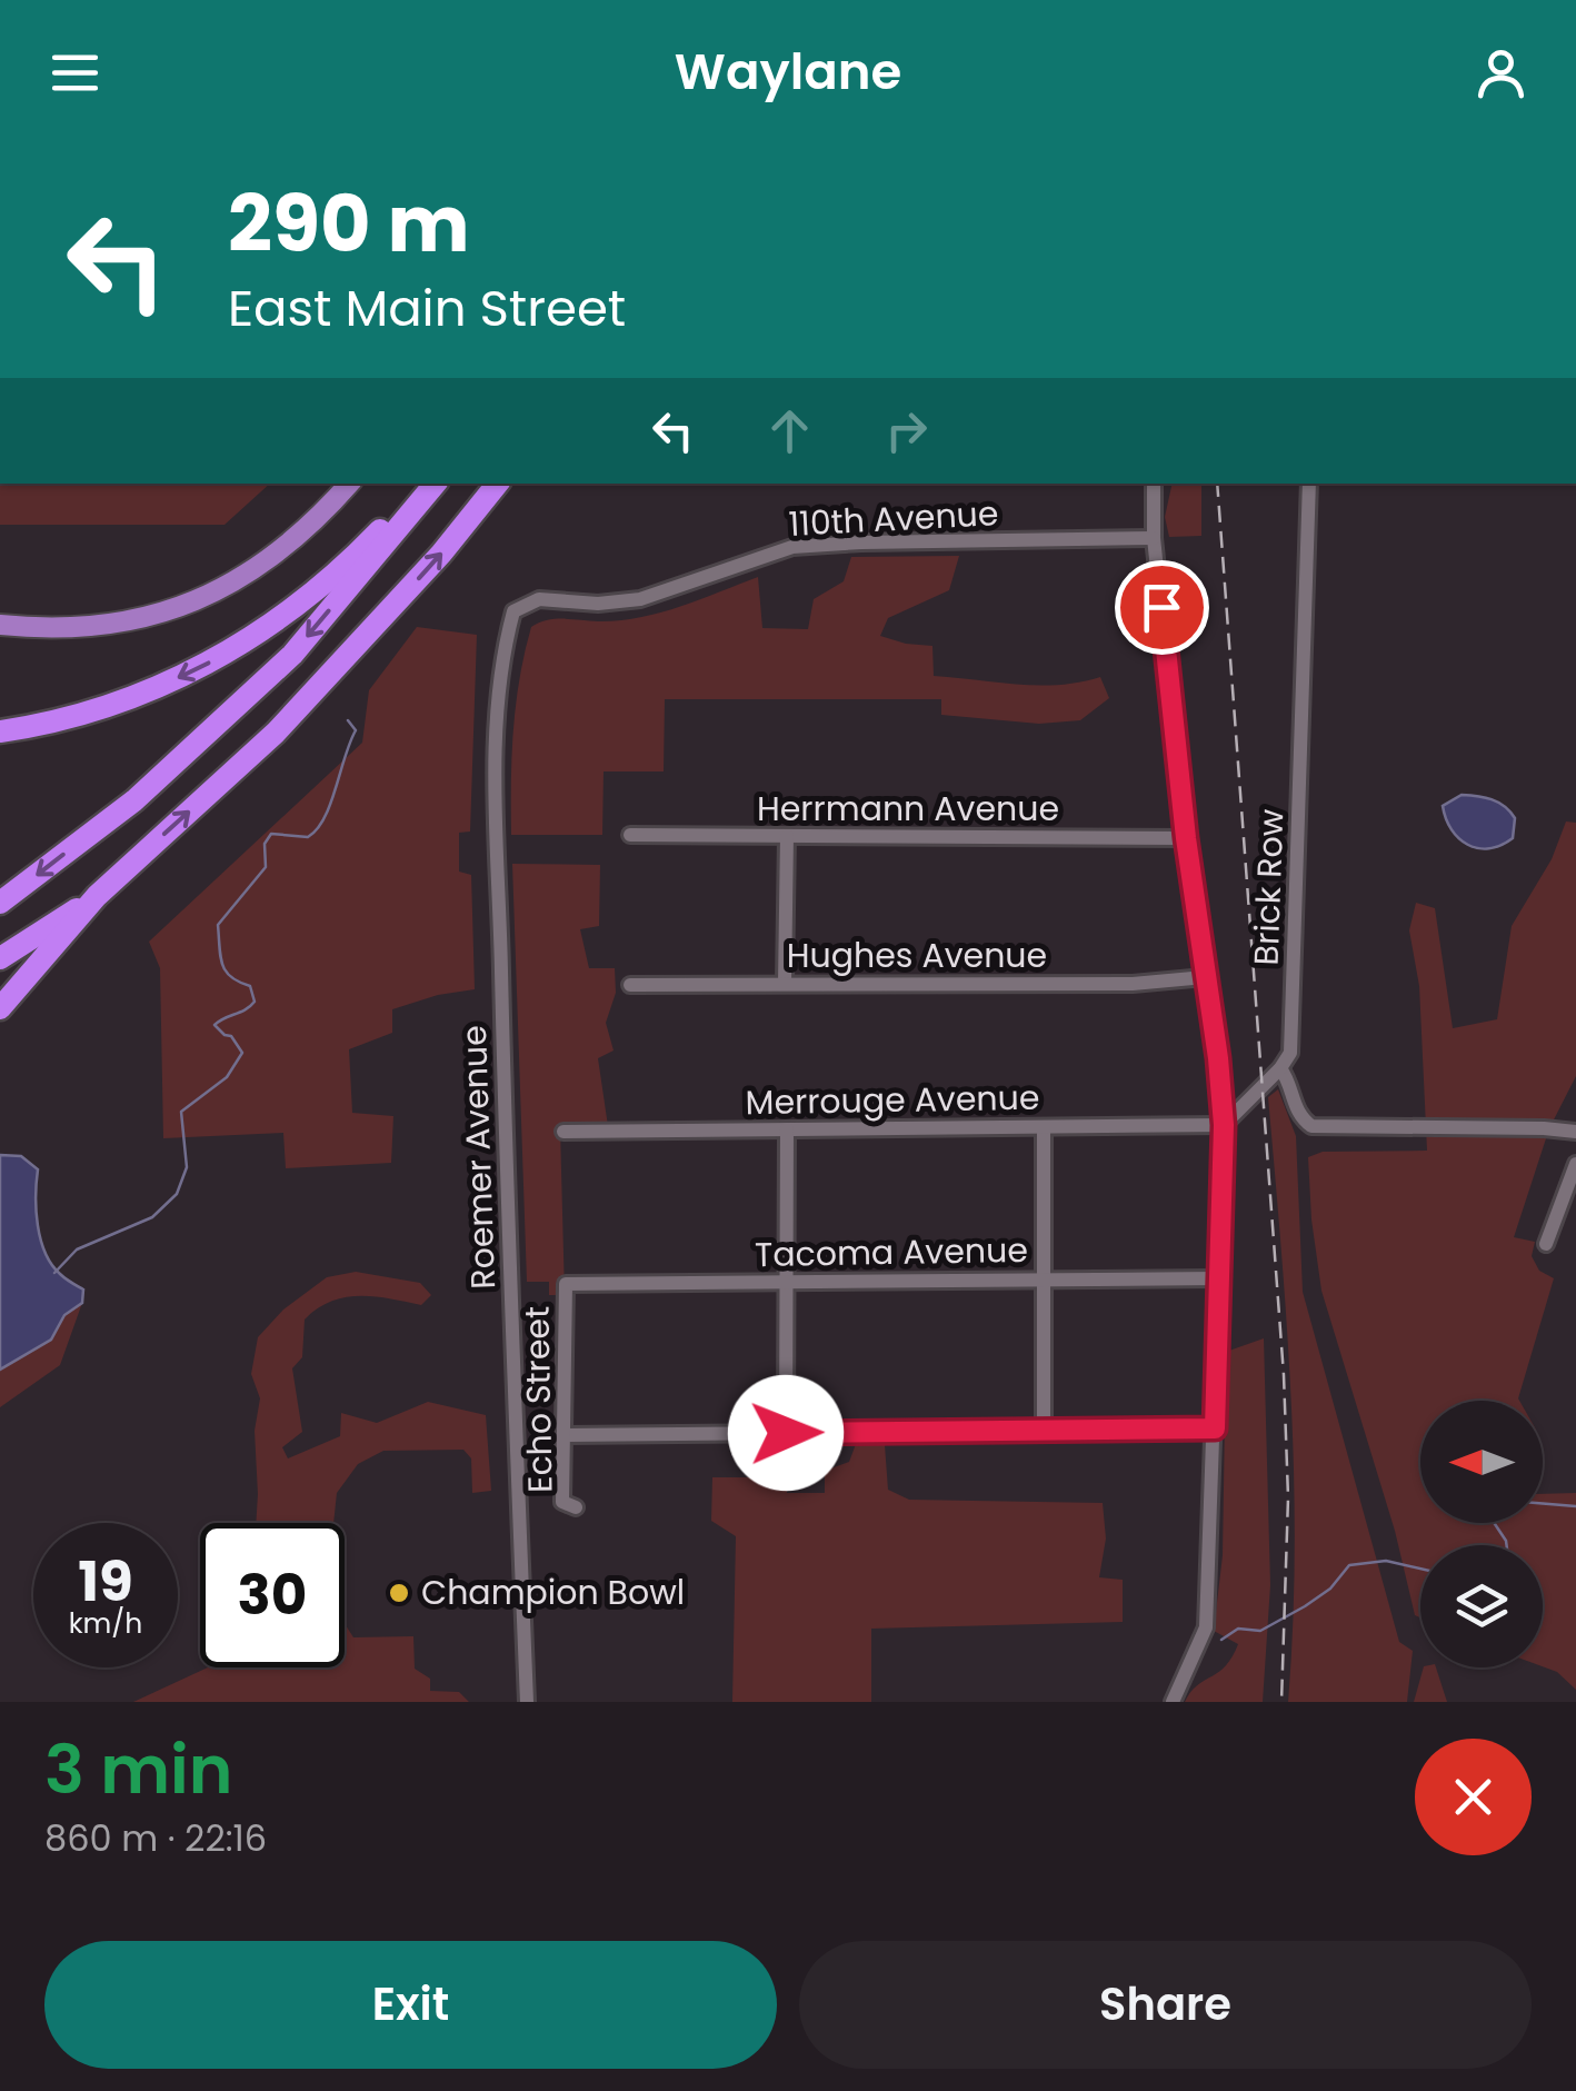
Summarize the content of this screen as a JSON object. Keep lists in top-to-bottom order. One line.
{"streets":{"street":["110th Avenue","Herrmann Avenue","Brick Row","Hughes Avenue","Merrouge Avenue","Roemer Avenue","Tacoma Avenue","Echo Street"]},"crossings":[["110th Avenue","Roemer Avenue"],["Tacoma Avenue","Echo Street"]],"places":["Champion Bowl"],"north":"left","page":{"header":"Waylane","turn":["290 m","East Main Street"],"speed":"19 km/h","limit":"30","heading":["3 min","860 m · 22:16"],"buttons":["Exit","Share"]}}
